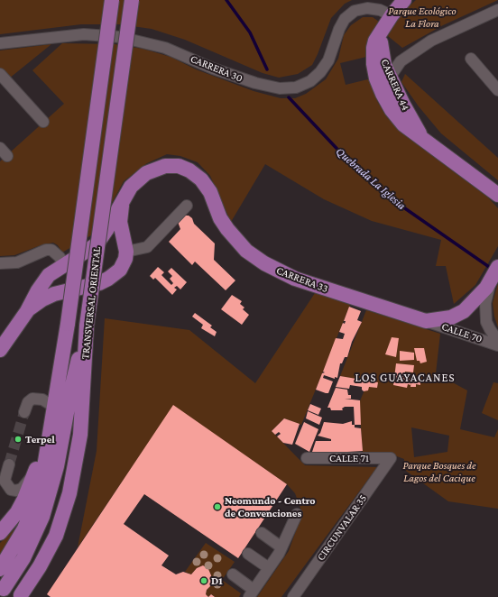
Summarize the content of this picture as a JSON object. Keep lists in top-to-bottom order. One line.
{"streets":{"main road":["CARRERA 44","CARRERA 33","TRANSVERSAL ORIENTAL"],"street":["CARRERA 30","CALLE 70","CALLE 71","CIRCUNVALAR 35"]},"crossings":[["CARRERA 30","CARRERA 44"],["CARRERA 33","CALLE 70"],["CALLE 71","CIRCUNVALAR 35"]],"districts":["LOS GUAYACANES"],"water":["Quebrada La Iglesia"],"parks":["Parque Ecológico La Flora","Parque Bosques de Lagos del Cacique"],"places":["Terpel","Neomundo - Centro de Convenciones","D1"]}
